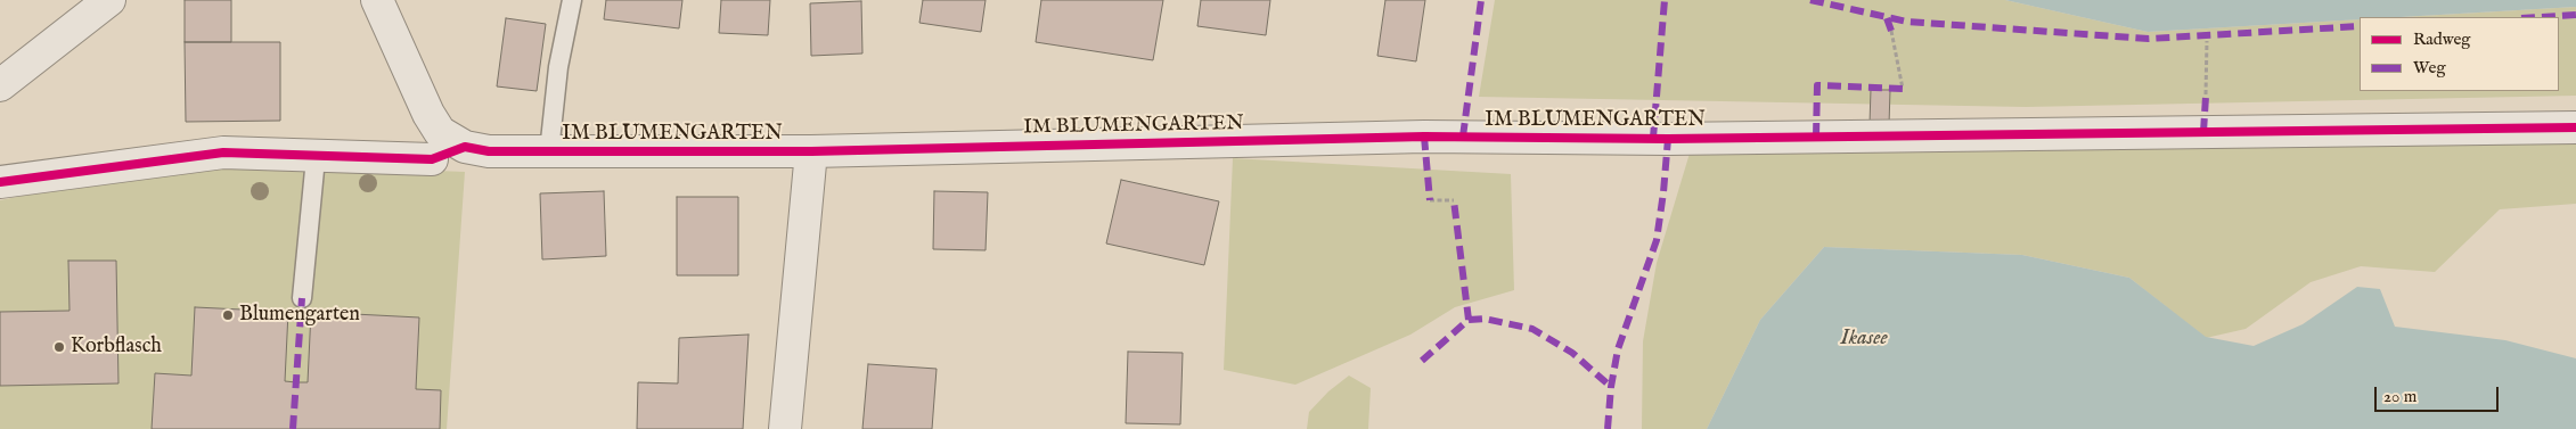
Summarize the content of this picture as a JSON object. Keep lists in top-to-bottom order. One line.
{"streets":{"street":["IM BLUMENGARTEN"]},"water":["Ikasee"],"places":["Blumengarten","Korbflasch"],"legend":["Radweg","Weg"],"scale_bar":"20 m"}
